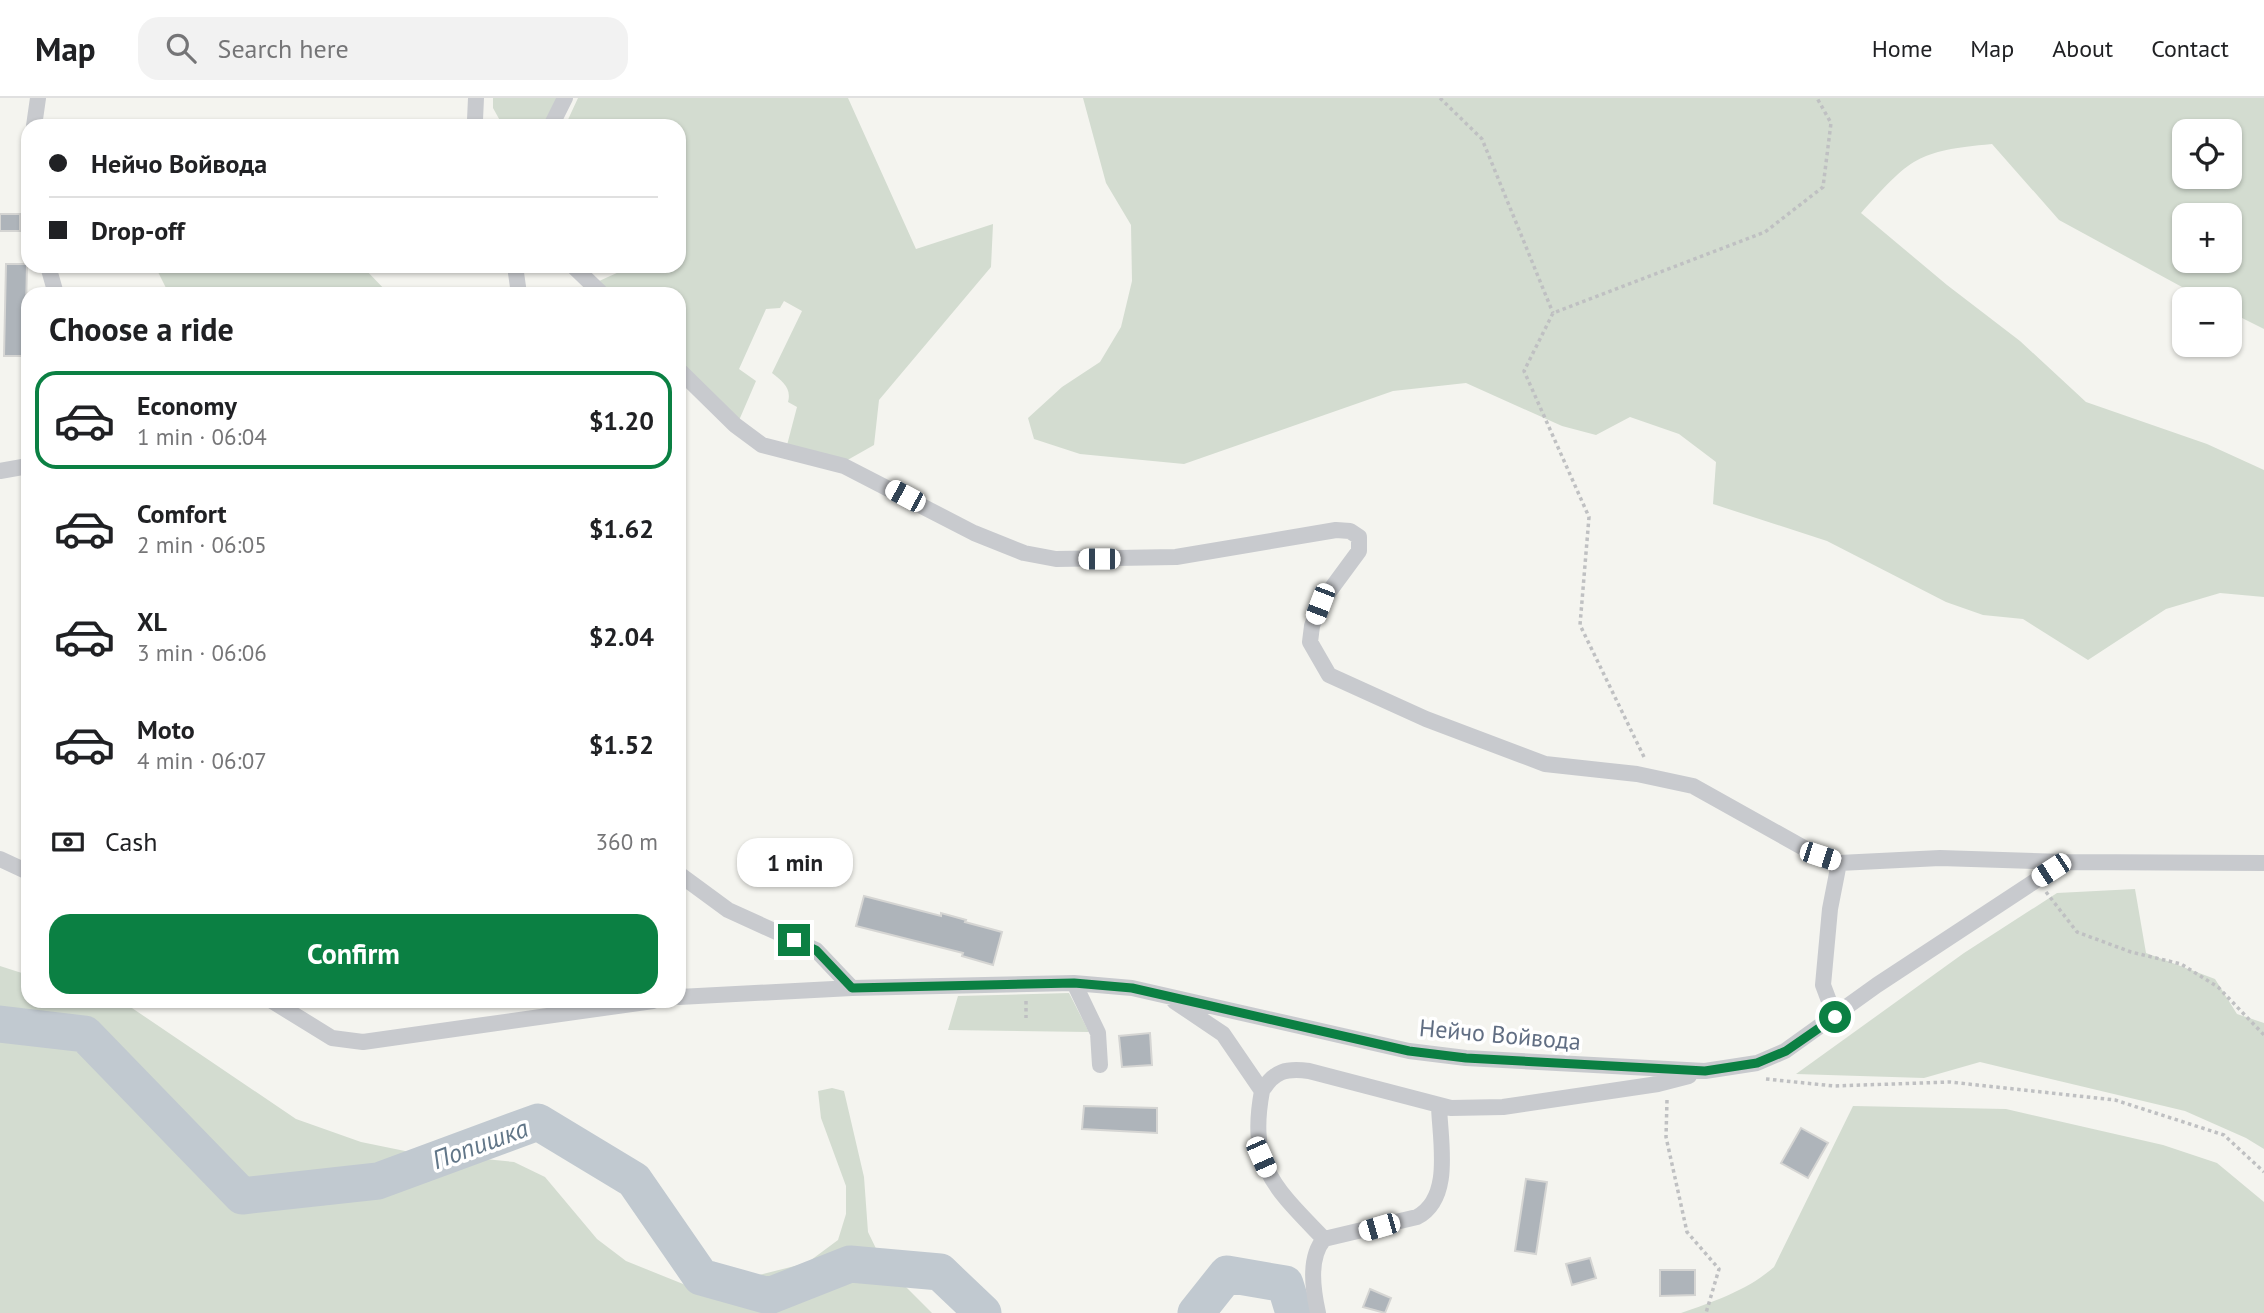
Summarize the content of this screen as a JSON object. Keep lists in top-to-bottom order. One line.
{"streets":{"street":["Нейчо Войвода"]},"water":["Попишка"],"page":{"header":"Map","search":"Search here","nav":["Home","Map","About","Contact"],"map_buttons":["+","−"],"banner":["Нейчо Войвода","Drop-off"],"heading":"Choose a ride","list":[{"name":"Economy","note":"1 min · 06:04","value":"$1.20"},{"name":"Comfort","note":"2 min · 06:05","value":"$1.62"},{"name":"XL","note":"3 min · 06:06","value":"$2.04"},{"name":"Moto","note":"4 min · 06:07","value":"$1.52"}],"pay":["Cash","360 m"],"bubble":"1 min","buttons":"Confirm"}}
